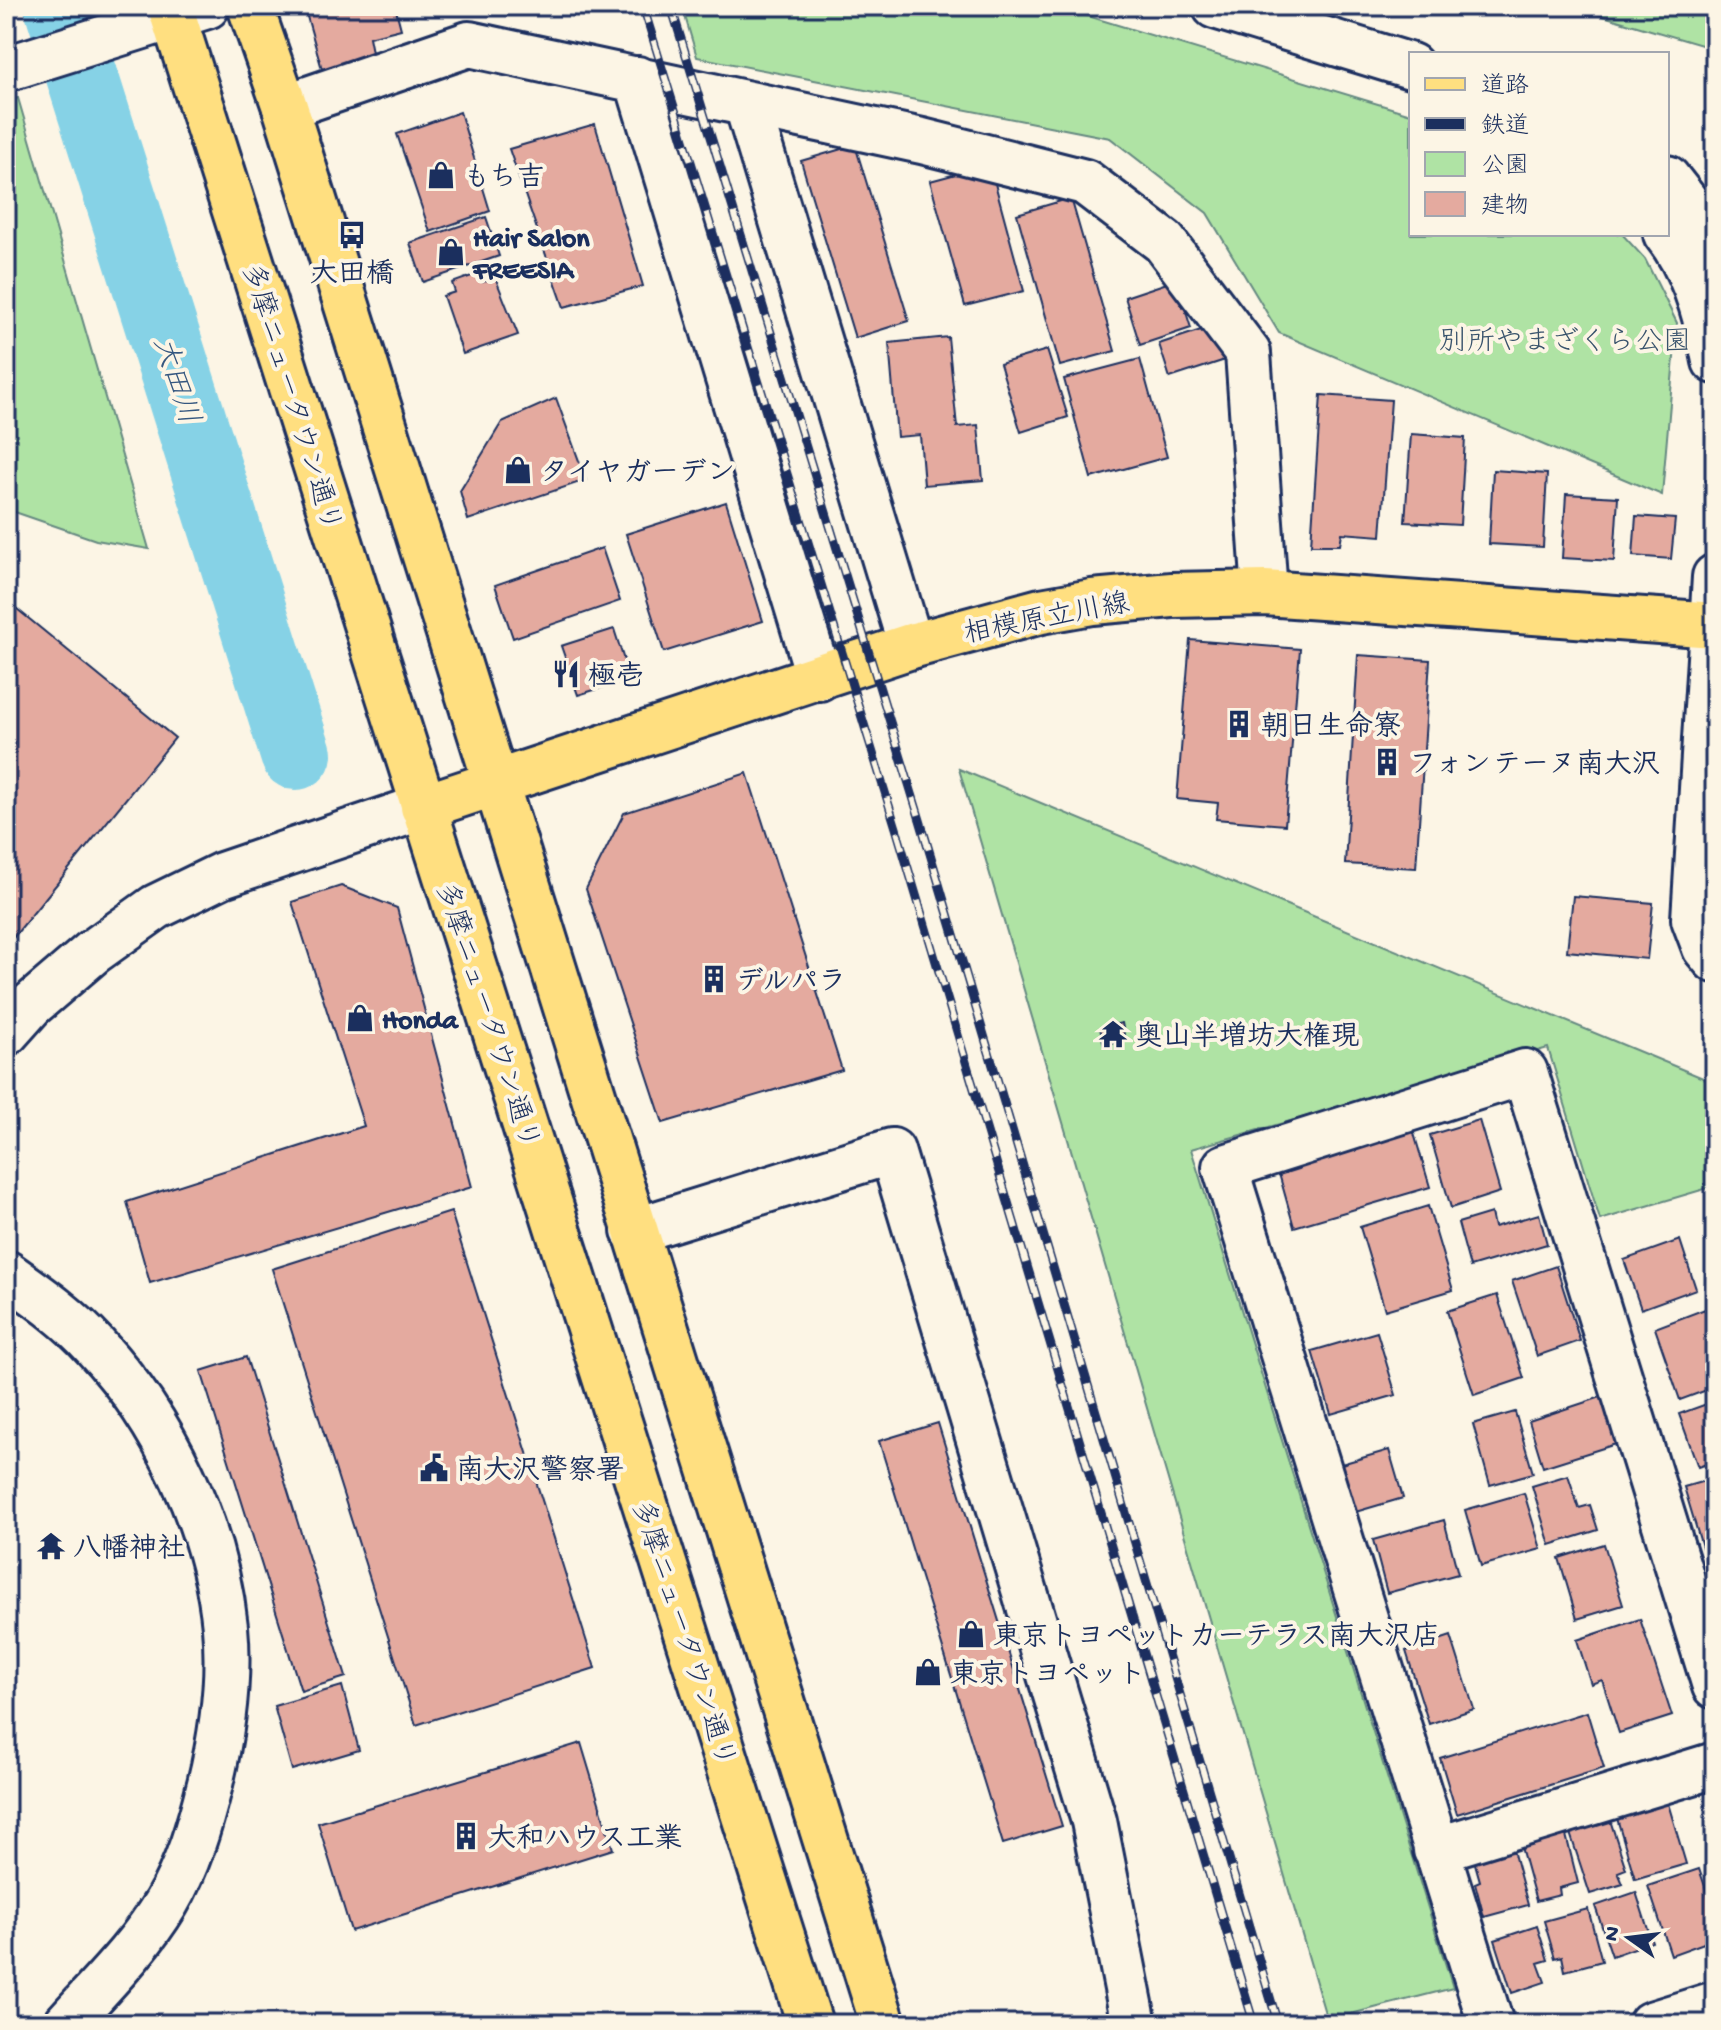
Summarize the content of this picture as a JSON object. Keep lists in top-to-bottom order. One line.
{"streets":{"main road":["多摩ニュータウン通り","相模原立川線"]},"crossings":[["多摩ニュータウン通り","相模原立川線"]],"water":["大田川"],"parks":["別所やまざくら公園"],"places":{"shop":["もち吉","Hair Salon FREESIA","タイヤガーデン","Honda","東京トヨペットカーテラス南大沢店","東京トヨペット"],"bus stop":["大田橋"],"restaurant":["極壱"],"building":["朝日生命寮","フォンテーヌ南大沢","デルパラ","大和ハウス工業"],"temple":["奥山半増坊大権現","八幡神社"],"public building":["南大沢警察署"]},"legend":["道路","鉄道","公園","建物"],"north":"left"}
